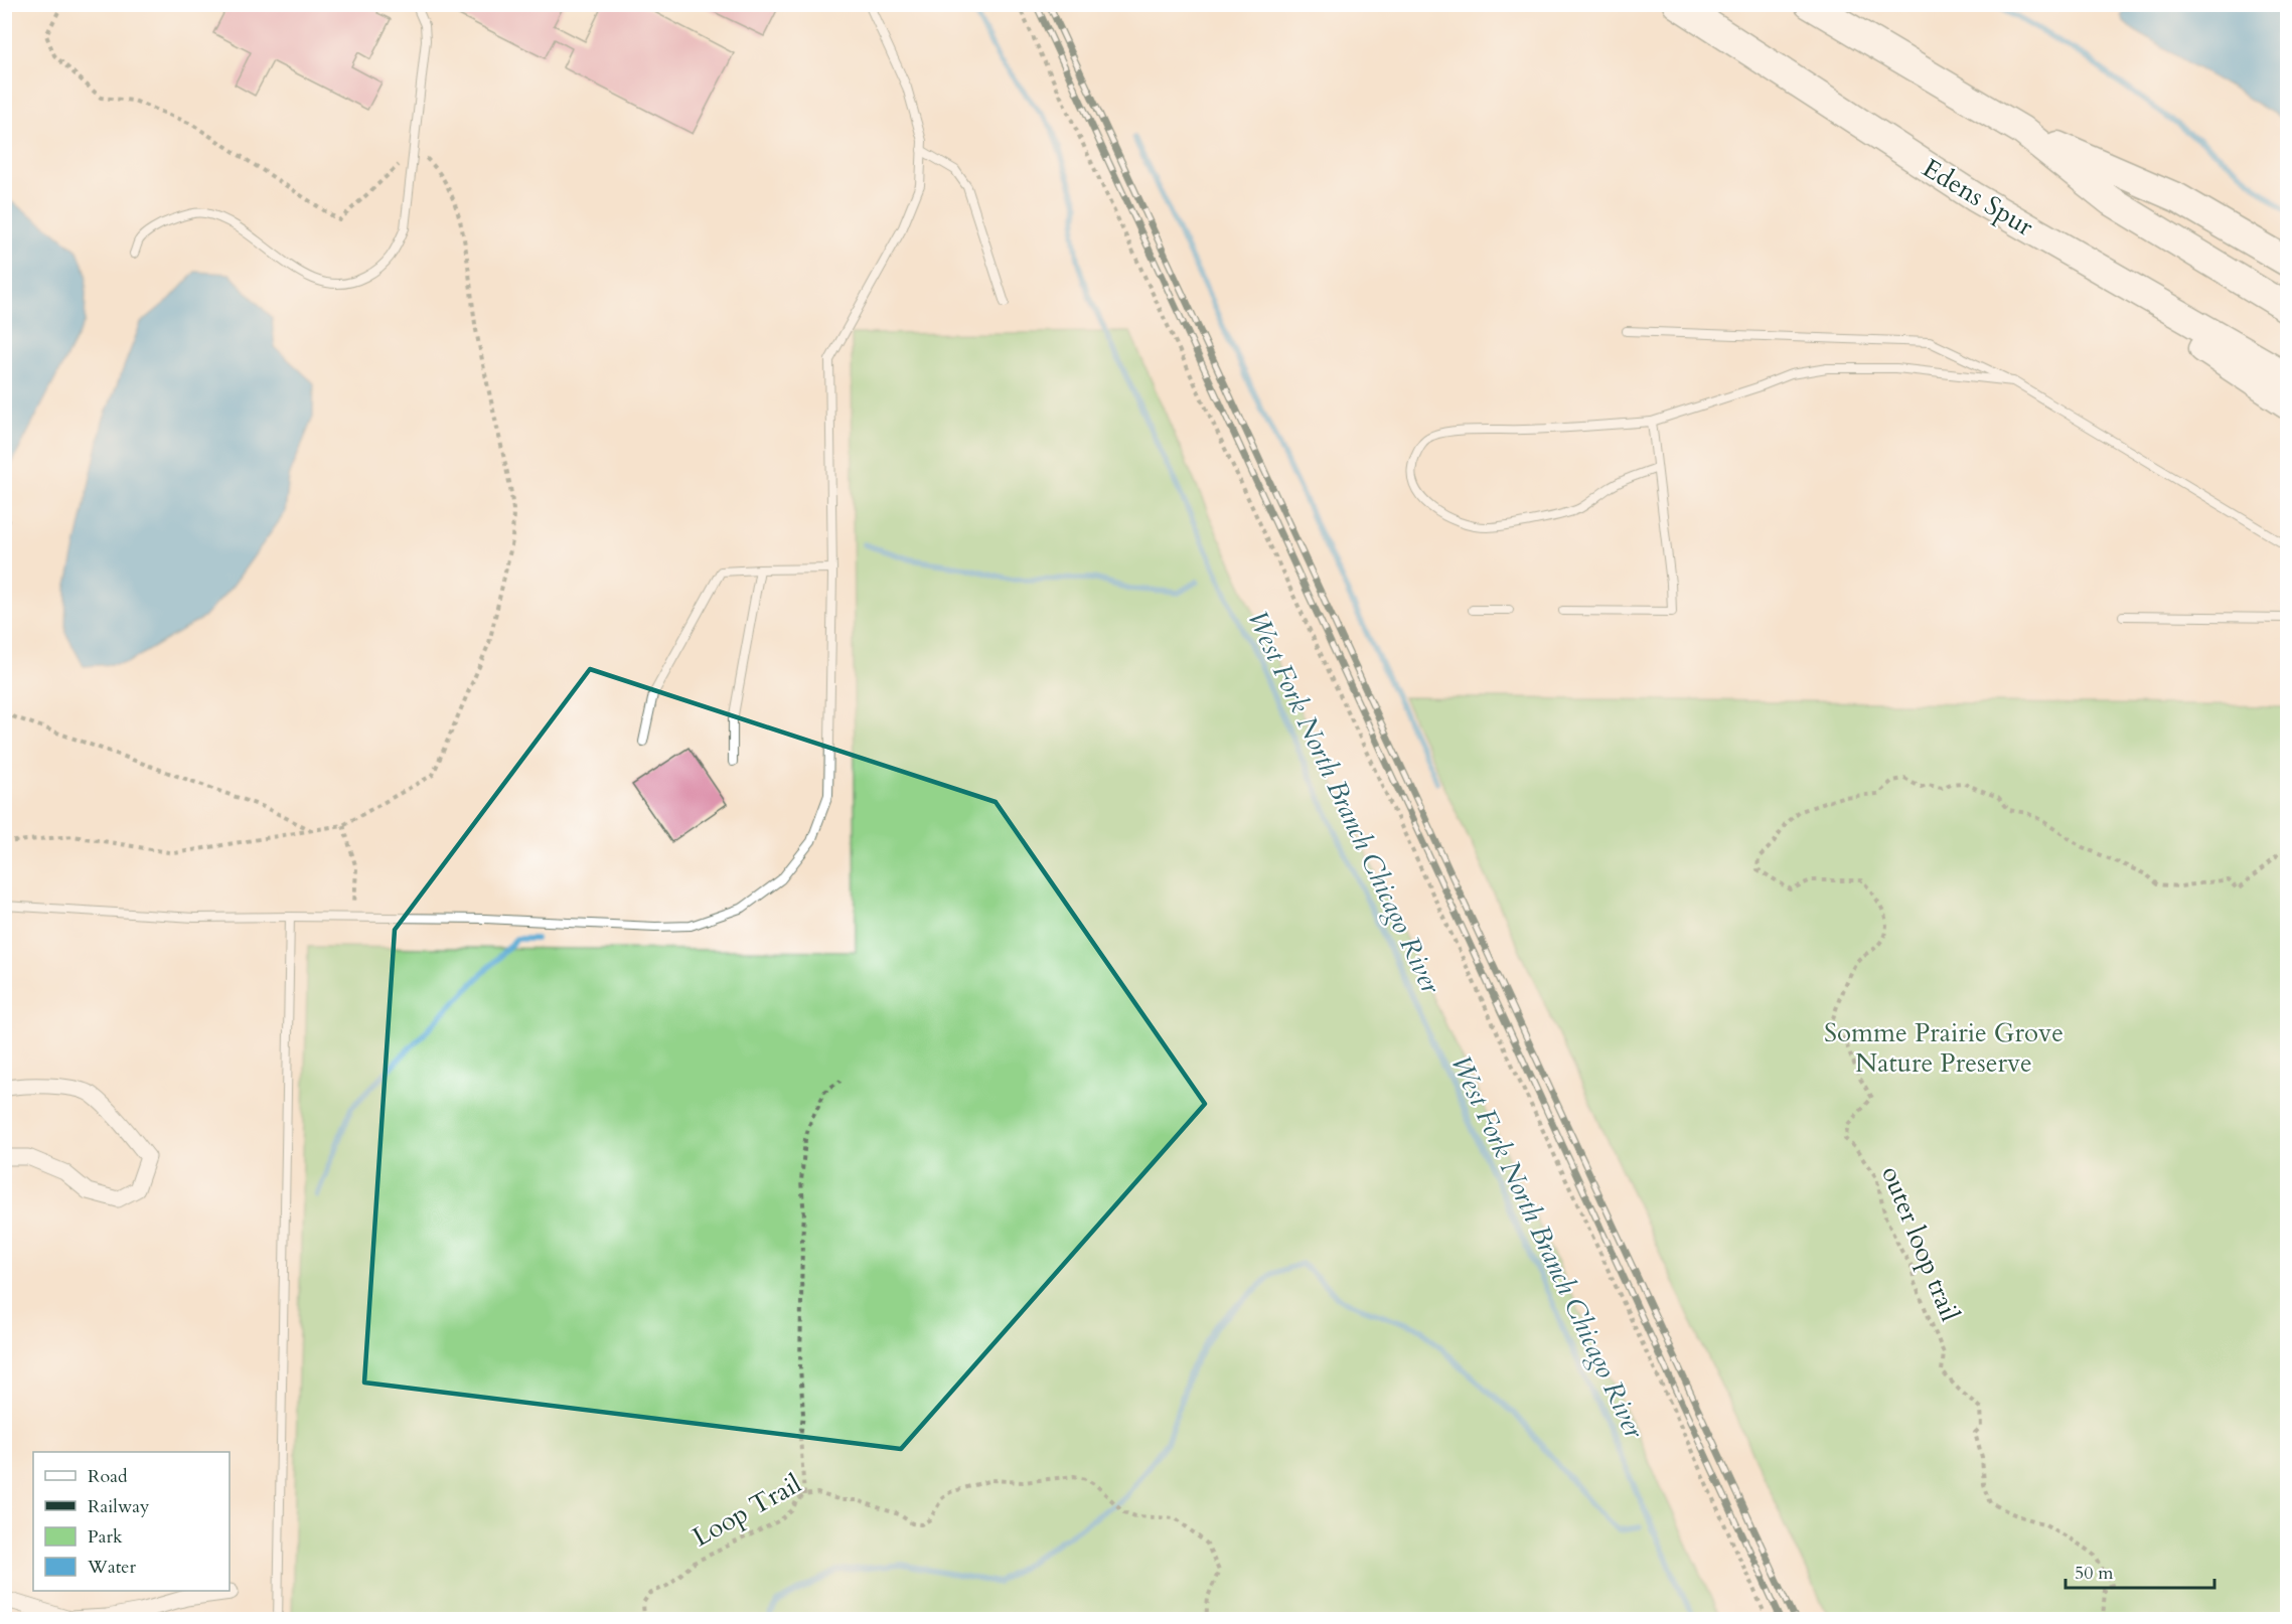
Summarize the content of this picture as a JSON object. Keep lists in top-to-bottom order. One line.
{"streets":{"highway":["Edens Spur"],"path":["outer loop trail","Loop Trail"]},"water":["West Fork North Branch Chicago River"],"parks":["Somme Prairie Grove Nature Preserve"],"legend":["Road","Railway","Park","Water"],"scale_bar":"50 m"}
